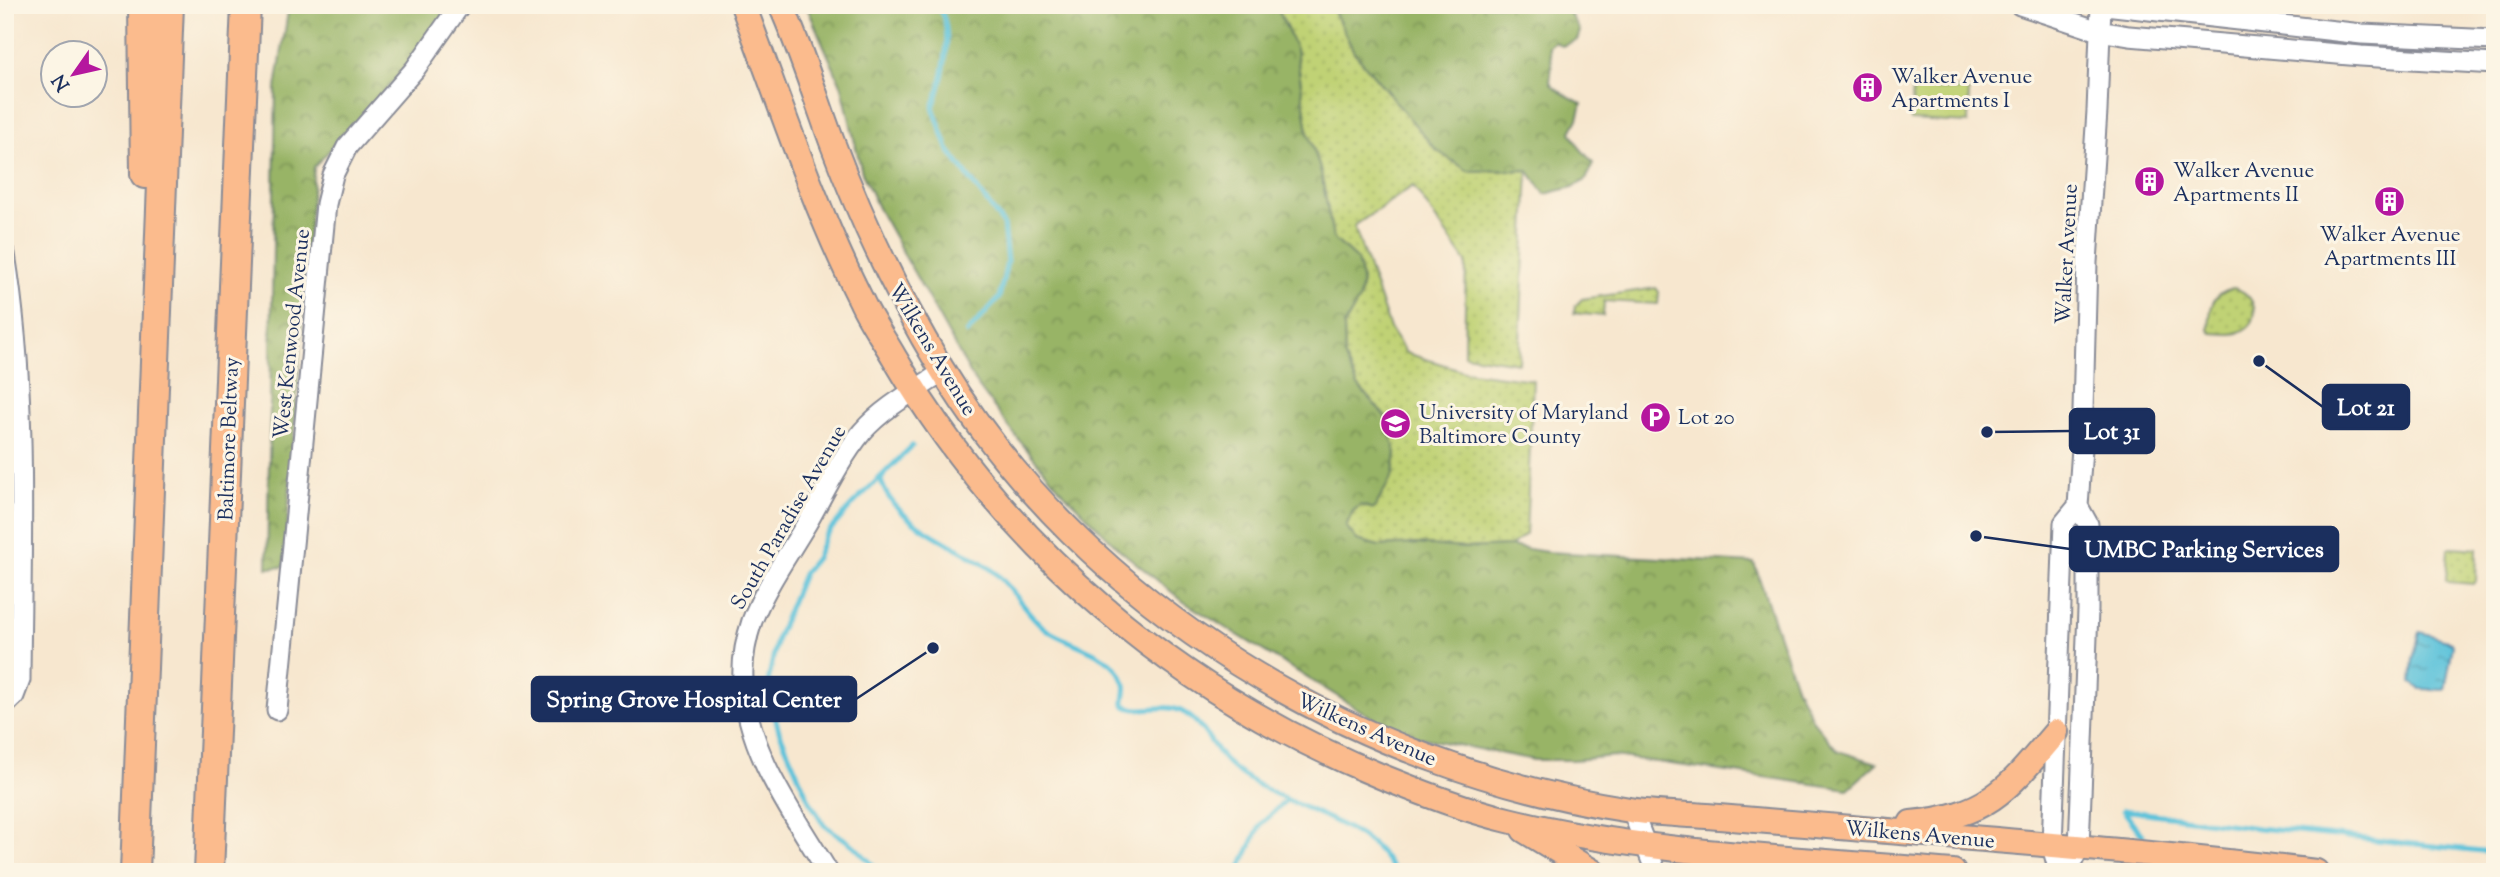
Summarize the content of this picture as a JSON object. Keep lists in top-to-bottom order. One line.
{"streets":{"highway":["Baltimore Beltway"],"main road":["Wilkens Avenue"],"street":["Walker Avenue","West Kenwood Avenue","South Paradise Avenue"]},"crossings":[["Walker Avenue","Wilkens Avenue"],["Wilkens Avenue","South Paradise Avenue"]],"places":{"building":["Walker Avenue Apartments I","Walker Avenue Apartments II","Walker Avenue Apartments III"],"other":["Lot 21","Lot 31","UMBC Parking Services","Spring Grove Hospital Center"],"parking":["Lot 20"],"school or university":["University of Maryland Baltimore County"]},"north":"bottom left"}
